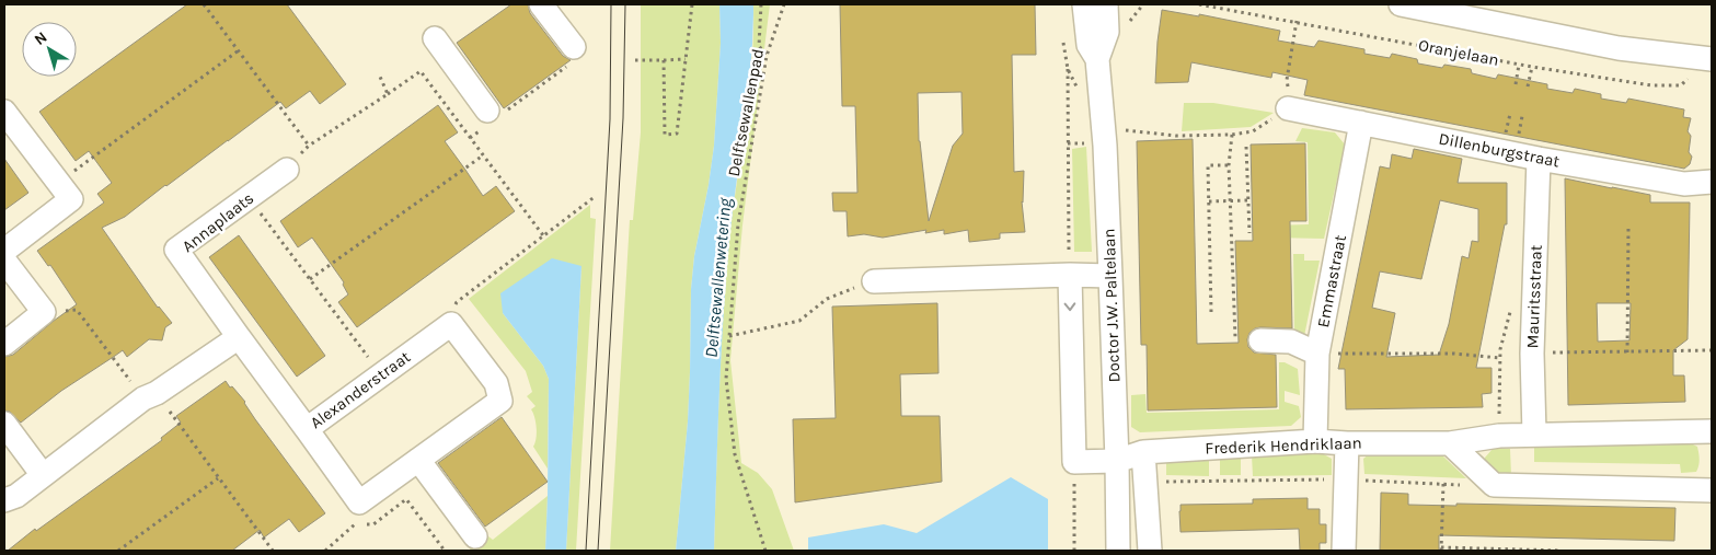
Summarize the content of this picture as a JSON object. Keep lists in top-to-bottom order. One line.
{"streets":{"street":["Dillenburgstraat","Annaplaats","Emmastraat","Mauritsstraat","Doctor J.W. Paltelaan","Alexanderstraat","Frederik Hendriklaan"],"path":["Oranjelaan","Delftsewallenpad"]},"crossings":[["Dillenburgstraat","Emmastraat"],["Dillenburgstraat","Mauritsstraat"],["Annaplaats","Alexanderstraat"],["Emmastraat","Frederik Hendriklaan"],["Mauritsstraat","Frederik Hendriklaan"],["Doctor J.W. Paltelaan","Frederik Hendriklaan"]],"water":["Delftsewallenwetering"],"north":"top left"}
